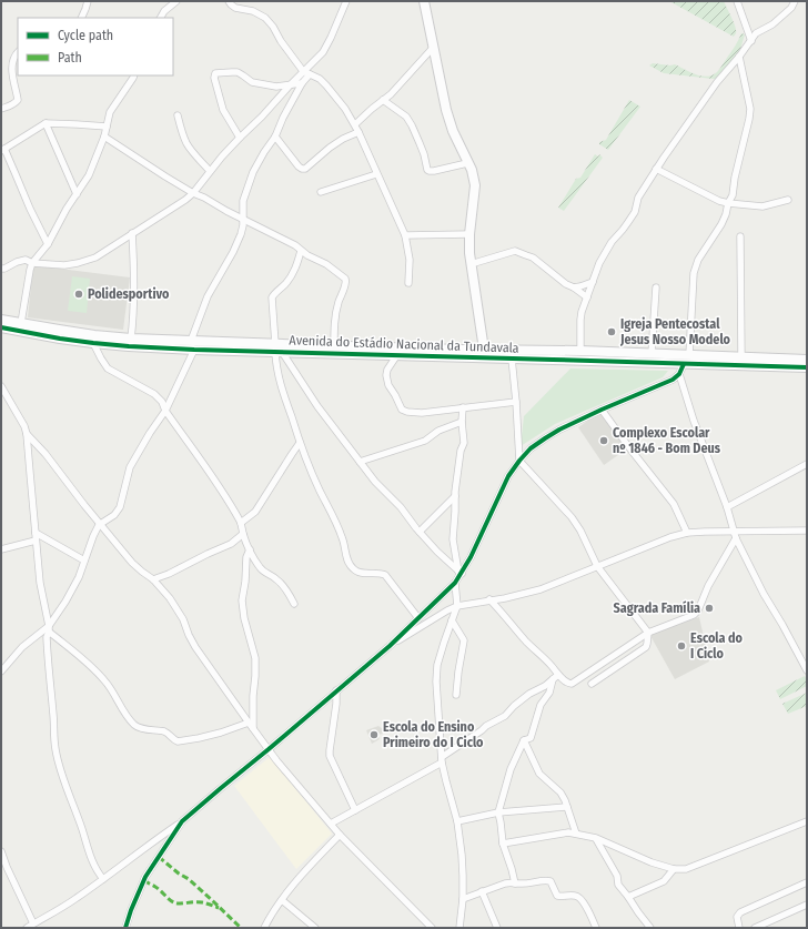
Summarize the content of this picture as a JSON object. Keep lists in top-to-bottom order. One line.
{"streets":{"street":["Avenida do Estádio Nacional da Tundavala"]},"places":["Polidesportivo","Igreja Pentecostal Jesus Nosso Modelo","Complexo Escolar nº 1846 - Bom Deus","Sagrada Família","Escola do I Ciclo","Escola do Ensino Primeiro do I Ciclo"],"legend":["Cycle path","Path"]}
